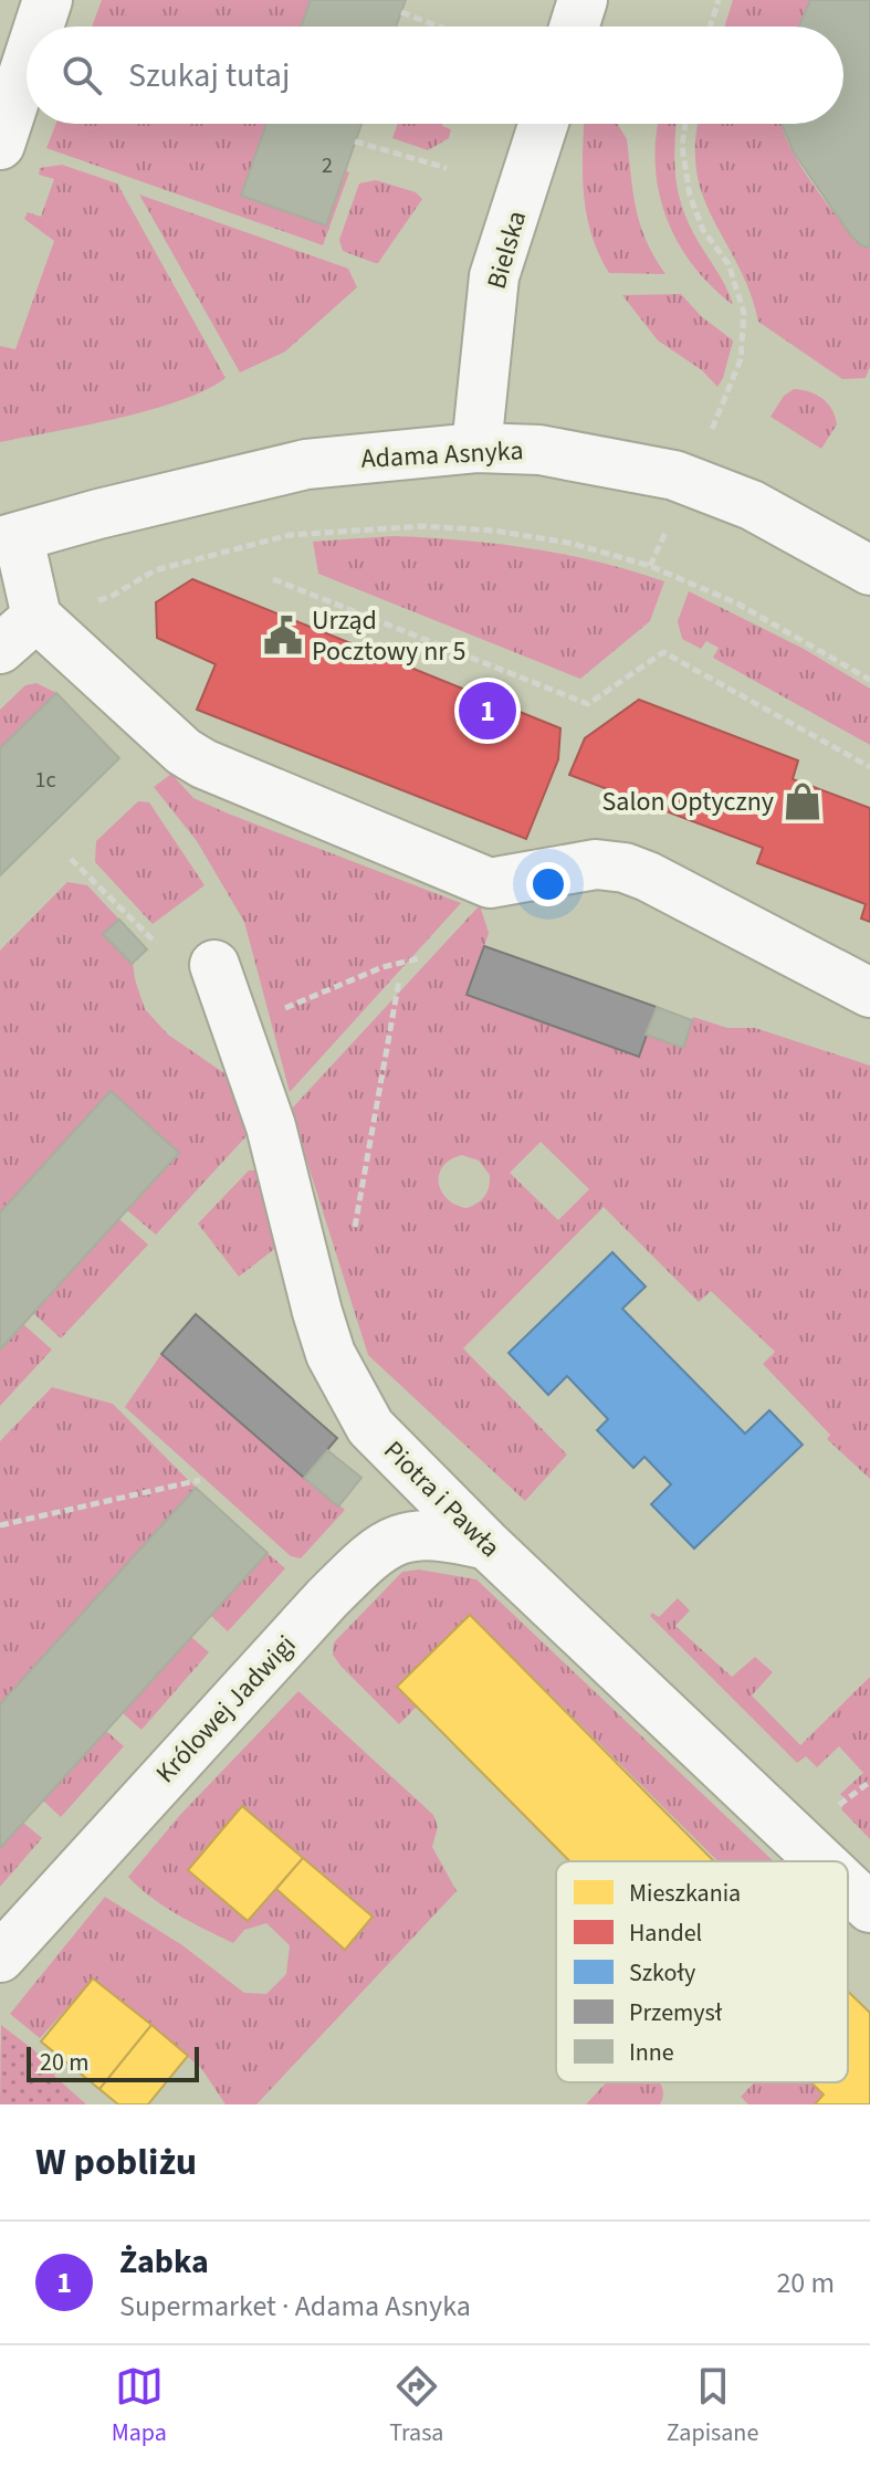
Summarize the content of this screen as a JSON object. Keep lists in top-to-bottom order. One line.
{"streets":{"street":["Bielska","Adama Asnyka","Piotra i Pawła","Królowej Jadwigi"]},"crossings":[["Bielska","Adama Asnyka"],["Piotra i Pawła","Królowej Jadwigi"]],"places":{"public building":["Urząd Pocztowy nr 5"],"shop":["Salon Optyczny"]},"house_numbers":["2","1c"],"legend":["Mieszkania","Handel","Szkoły","Przemysł","Inne"],"scale_bar":"20 m","page":{"search":"Szukaj tutaj","pins":"1","scale":"20 m","heading":"W pobliżu","list":[{"mark":"1","name":"Żabka","note":"Supermarket · Adama Asnyka","value":"20 m"}],"nav":["Mapa","Trasa","Zapisane"]}}
